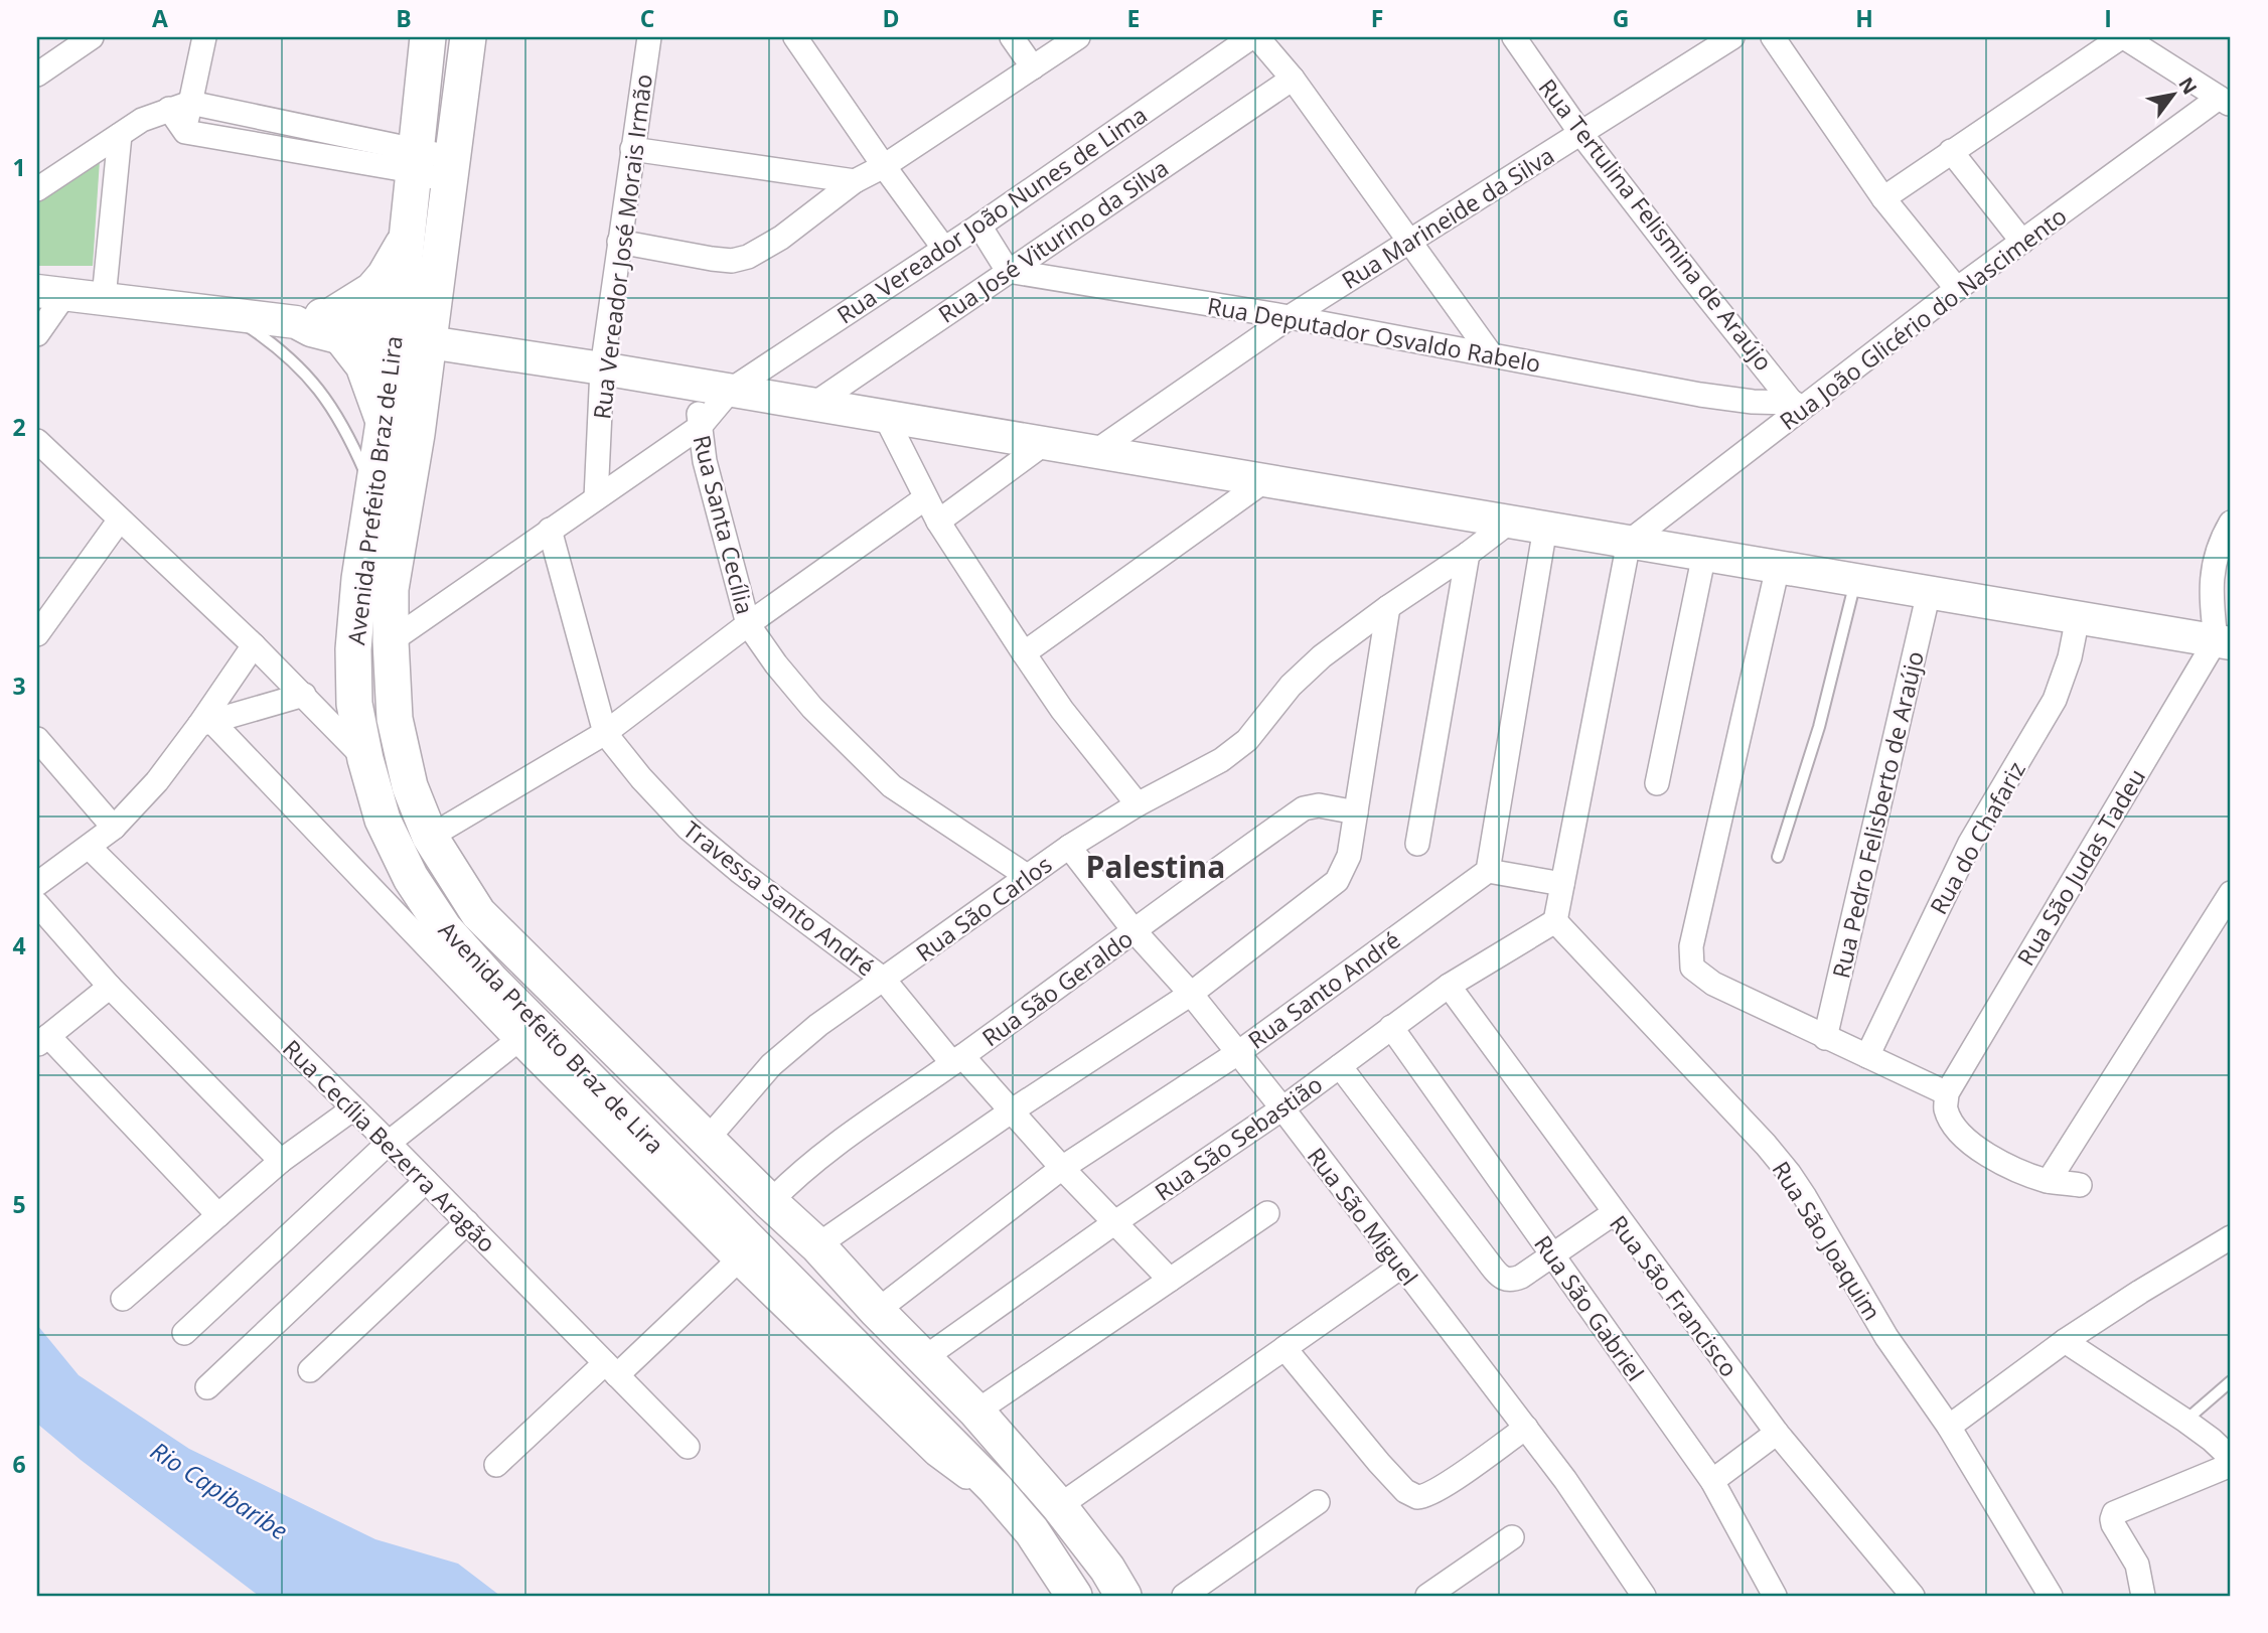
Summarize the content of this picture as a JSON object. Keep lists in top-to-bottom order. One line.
{"streets":{"main road":["Avenida Prefeito Braz de Lira"],"street":["Rua Vereador João Nunes de Lima","Rua Marineide da Silva","Rua Tertulina Felismina de Araújo","Rua José Viturino da Silva","Rua Vereador José Morais Irmão","Rua João Glicério do Nascimento","Rua Deputador Osvaldo Rabelo","Rua Santa Cecília","Rua Pedro Felisberto de Araújo","Rua do Chafariz","Rua São Judas Tadeu","Travessa Santo André","Rua São Carlos","Rua São Geraldo","Rua Santo André","Rua São Sebastião","Rua Cecília Bezerra Aragão","Rua São Miguel","Rua São Joaquim","Rua São Francisco","Rua São Gabriel"]},"crossings":[["Rua Marineide da Silva","Rua Tertulina Felismina de Araújo"],["Rua Marineide da Silva","Rua Deputador Osvaldo Rabelo"],["Rua Tertulina Felismina de Araújo","Rua João Glicério do Nascimento"],["Rua Tertulina Felismina de Araújo","Rua Deputador Osvaldo Rabelo"],["Rua José Viturino da Silva","Rua Deputador Osvaldo Rabelo"],["Rua João Glicério do Nascimento","Rua Deputador Osvaldo Rabelo"],["Avenida Prefeito Braz de Lira","Rua São Carlos"],["Avenida Prefeito Braz de Lira","Rua São Geraldo"],["Avenida Prefeito Braz de Lira","Rua Santo André"],["Avenida Prefeito Braz de Lira","Rua São Sebastião"],["Rua Santa Cecília","Rua São Carlos"],["Travessa Santo André","Rua São Carlos"],["Travessa Santo André","Rua São Geraldo"],["Rua São Carlos","Rua São Miguel"],["Rua São Geraldo","Rua São Miguel"],["Rua Santo André","Rua São Miguel"],["Rua São Sebastião","Rua São Miguel"],["Rua São Sebastião","Rua São Joaquim"],["Rua São Sebastião","Rua São Francisco"],["Rua São Sebastião","Rua São Gabriel"]],"districts":["Palestina"],"water":["Rio Capibaribe"],"north":"top right","grid":{"columns":["A","B","C","D","E","F","G","H","I"],"rows":["1","2","3","4","5","6"]}}
